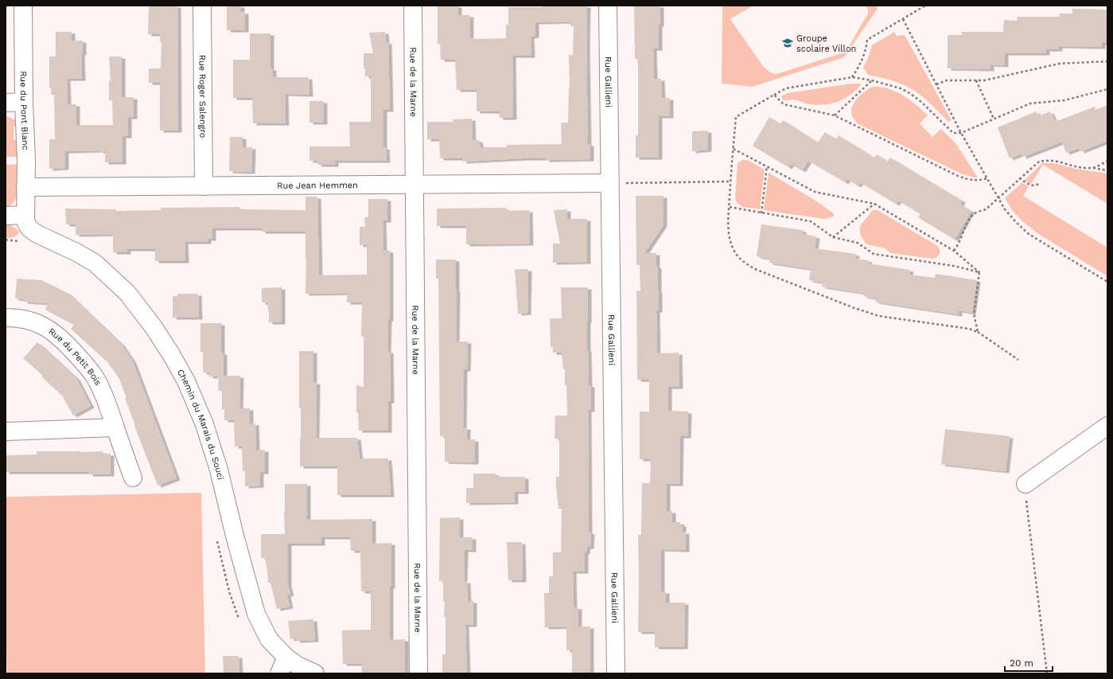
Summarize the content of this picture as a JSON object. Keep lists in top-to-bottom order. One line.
{"streets":{"street":["Rue de la Marne","Rue Gallieni","Rue Roger Salengro","Rue du Pont Blanc","Rue Jean Hemmen","Rue du Petit Bois","Chemin du Marais du Souci"]},"crossings":[["Rue de la Marne","Rue Jean Hemmen"],["Rue Gallieni","Rue Jean Hemmen"],["Rue Roger Salengro","Rue Jean Hemmen"],["Rue du Pont Blanc","Rue Jean Hemmen"],["Rue du Pont Blanc","Chemin du Marais du Souci"]],"places":{"school or university":["Groupe scolaire Villon"]},"scale_bar":"20 m"}
